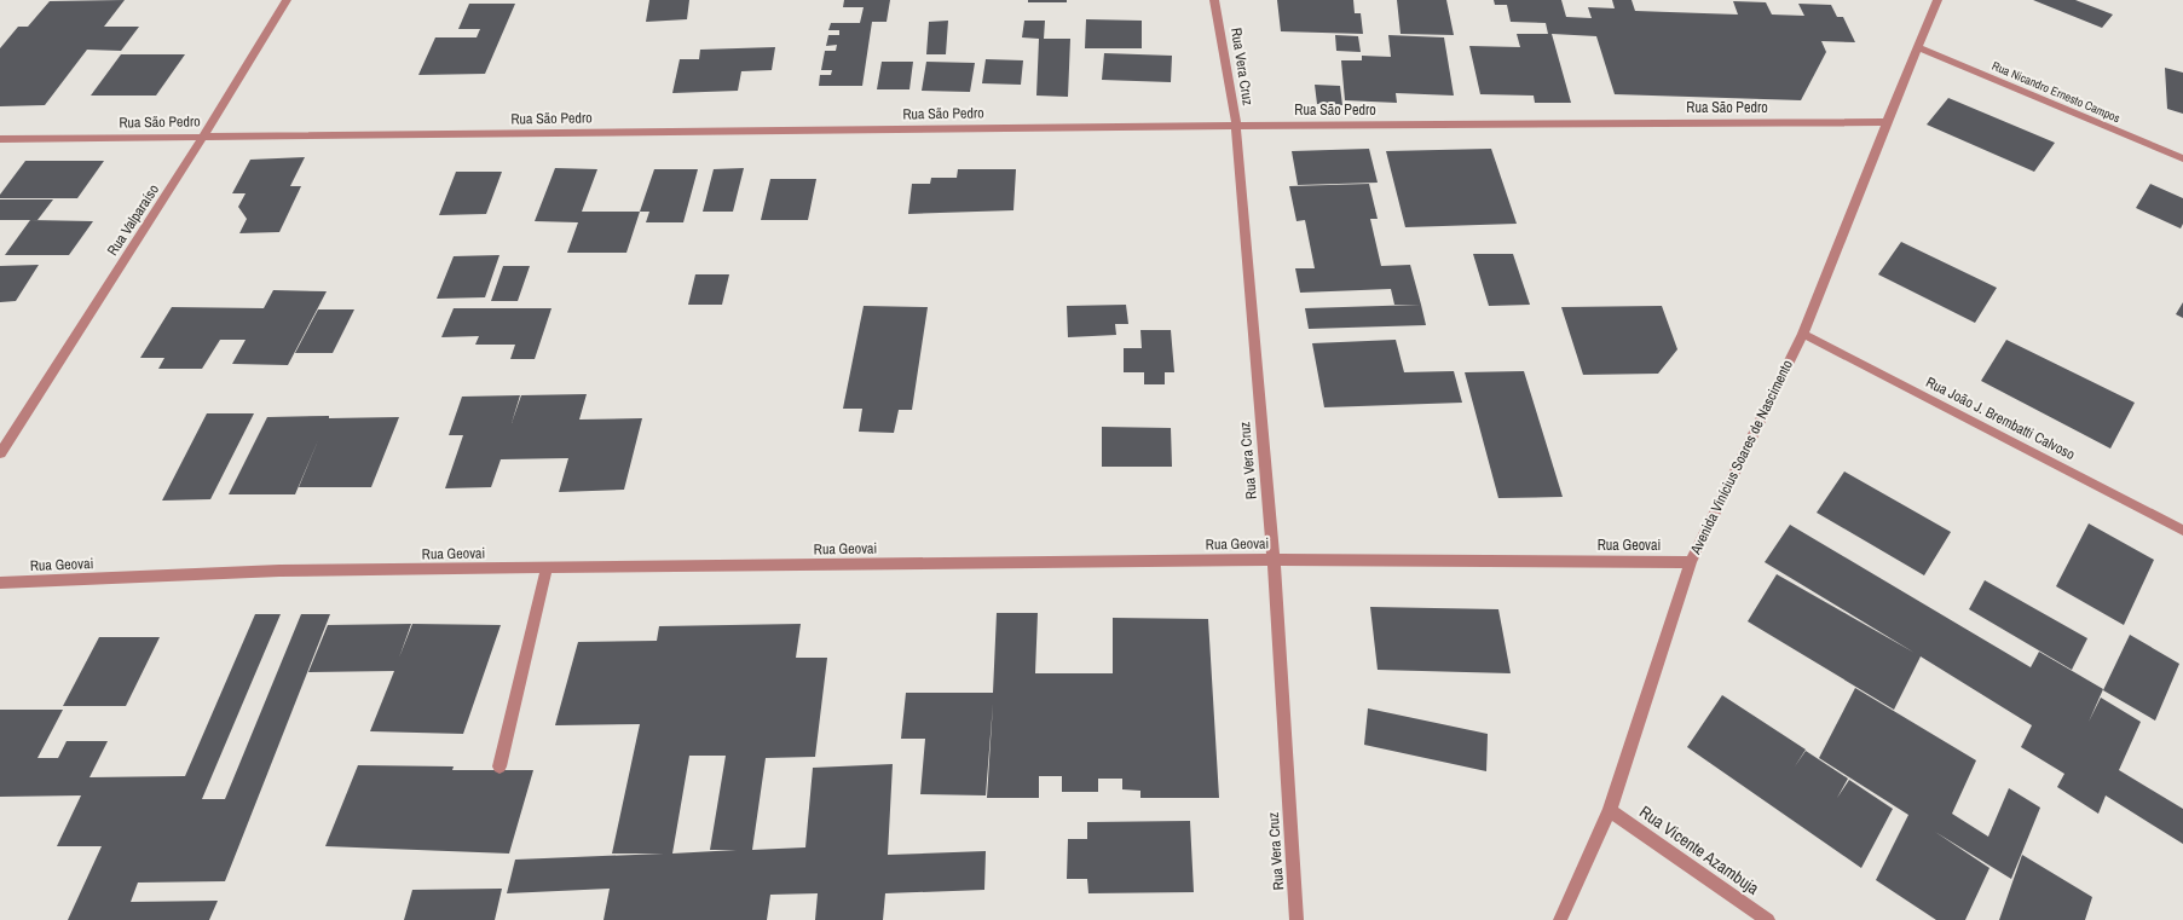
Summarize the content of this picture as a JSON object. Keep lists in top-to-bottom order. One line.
{"streets":{"street":["Rua Vera Cruz","Rua Nicandro Ernesto Campos","Rua São Pedro","Rua Valparaíso","Rua João J. Brembatti Calvoso","Avenida Vinícius Soares de Nascimento","Rua Geovai","Rua Vicente Azambuja"]},"crossings":[["Rua Vera Cruz","Rua São Pedro"],["Rua Vera Cruz","Rua Geovai"],["Rua Nicandro Ernesto Campos","Avenida Vinícius Soares de Nascimento"],["Rua São Pedro","Rua Valparaíso"],["Rua São Pedro","Avenida Vinícius Soares de Nascimento"],["Rua João J. Brembatti Calvoso","Avenida Vinícius Soares de Nascimento"],["Avenida Vinícius Soares de Nascimento","Rua Geovai"],["Avenida Vinícius Soares de Nascimento","Rua Vicente Azambuja"]]}
